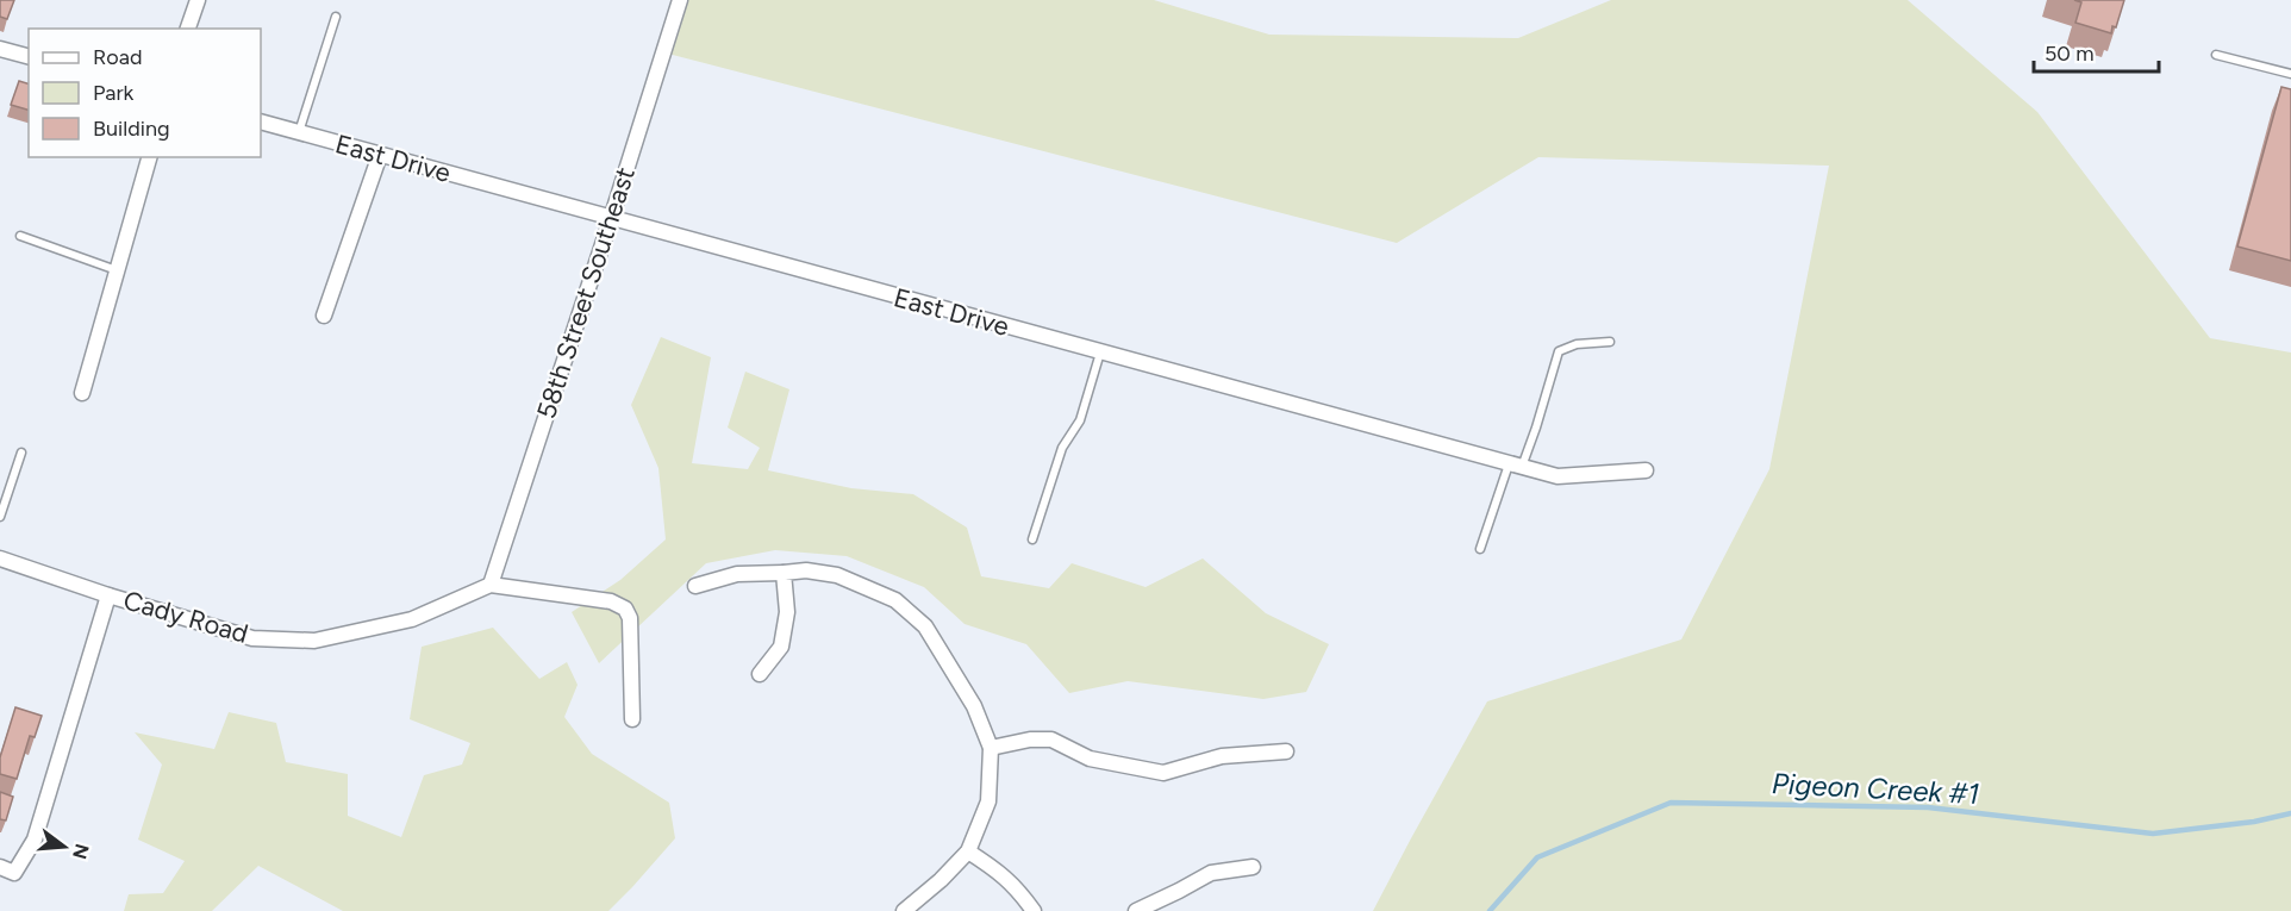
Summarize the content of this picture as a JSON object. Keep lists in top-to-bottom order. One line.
{"streets":{"street":["East Drive","58th Street Southeast","Cady Road"]},"crossings":[["East Drive","58th Street Southeast"],["58th Street Southeast","Cady Road"]],"water":["Pigeon Creek #1"],"legend":["Road","Park","Building"],"scale_bar":"50 m","north":"right"}
